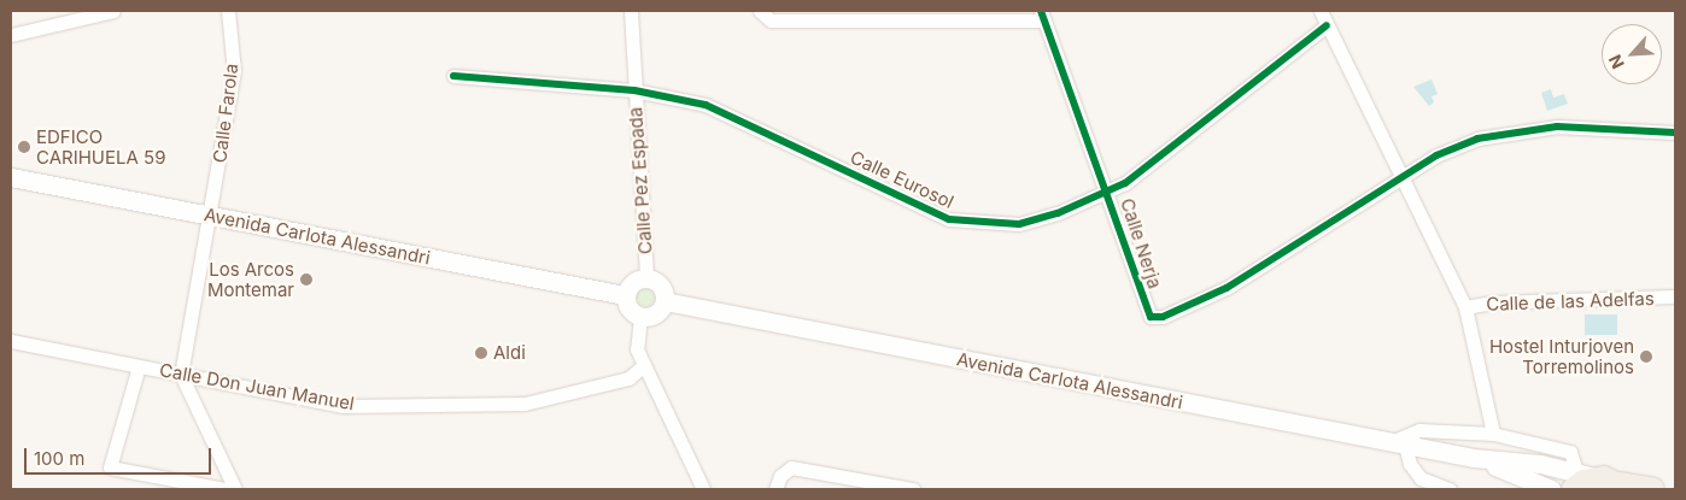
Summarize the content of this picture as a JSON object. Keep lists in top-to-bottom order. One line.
{"streets":{"main road":["Avenida Carlota Alessandri"],"street":["Calle Farola","Calle Eurosol","Calle Pez Espada","Calle Nerja","Calle de las Adelfas","Calle Don Juan Manuel"]},"crossings":[["Calle Farola","Avenida Carlota Alessandri"],["Calle Farola","Calle Don Juan Manuel"],["Calle Eurosol","Calle Pez Espada"],["Calle Eurosol","Calle Nerja"],["Calle Pez Espada","Avenida Carlota Alessandri"]],"places":["EDFICO CARIHUELA 59","Los Arcos Montemar","Aldi","Hostel Inturjoven Torremolinos"],"scale_bar":"100 m","north":"bottom left"}
